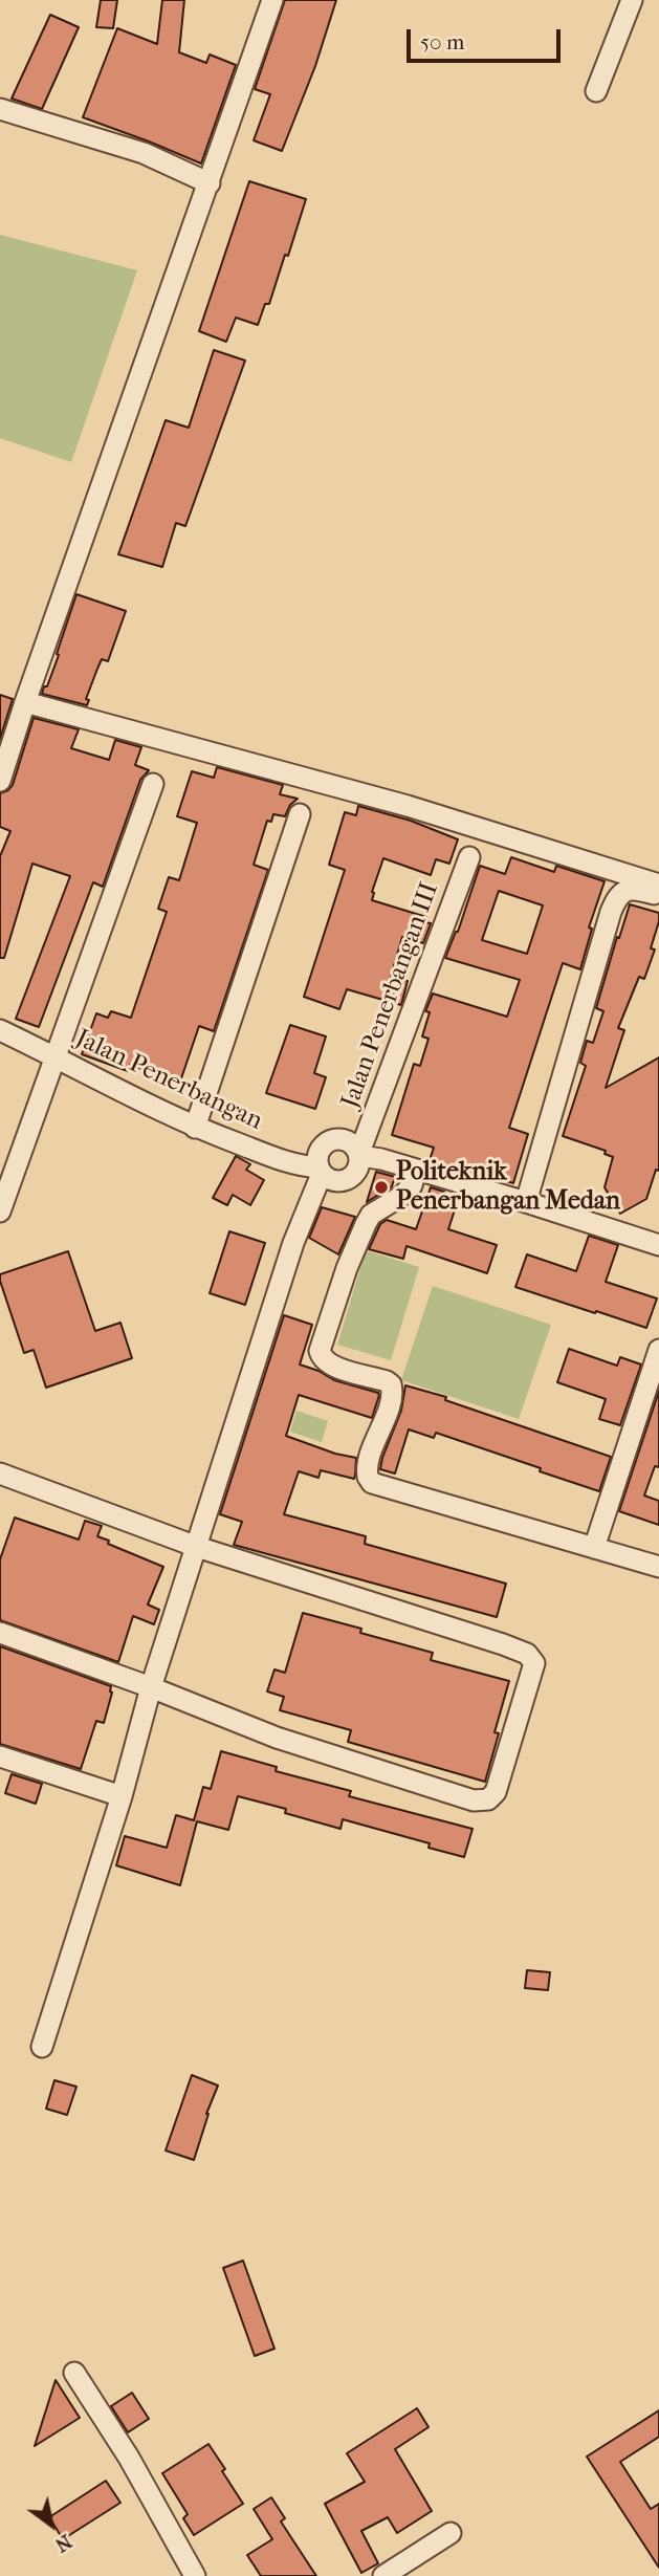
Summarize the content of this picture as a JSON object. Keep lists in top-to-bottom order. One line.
{"streets":{"street":["Jalan Penerbangan III","Jalan Penerbangan"]},"crossings":[["Jalan Penerbangan III","Jalan Penerbangan"]],"places":["Politeknik Penerbangan Medan"],"scale_bar":"50 m","north":"bottom right"}
